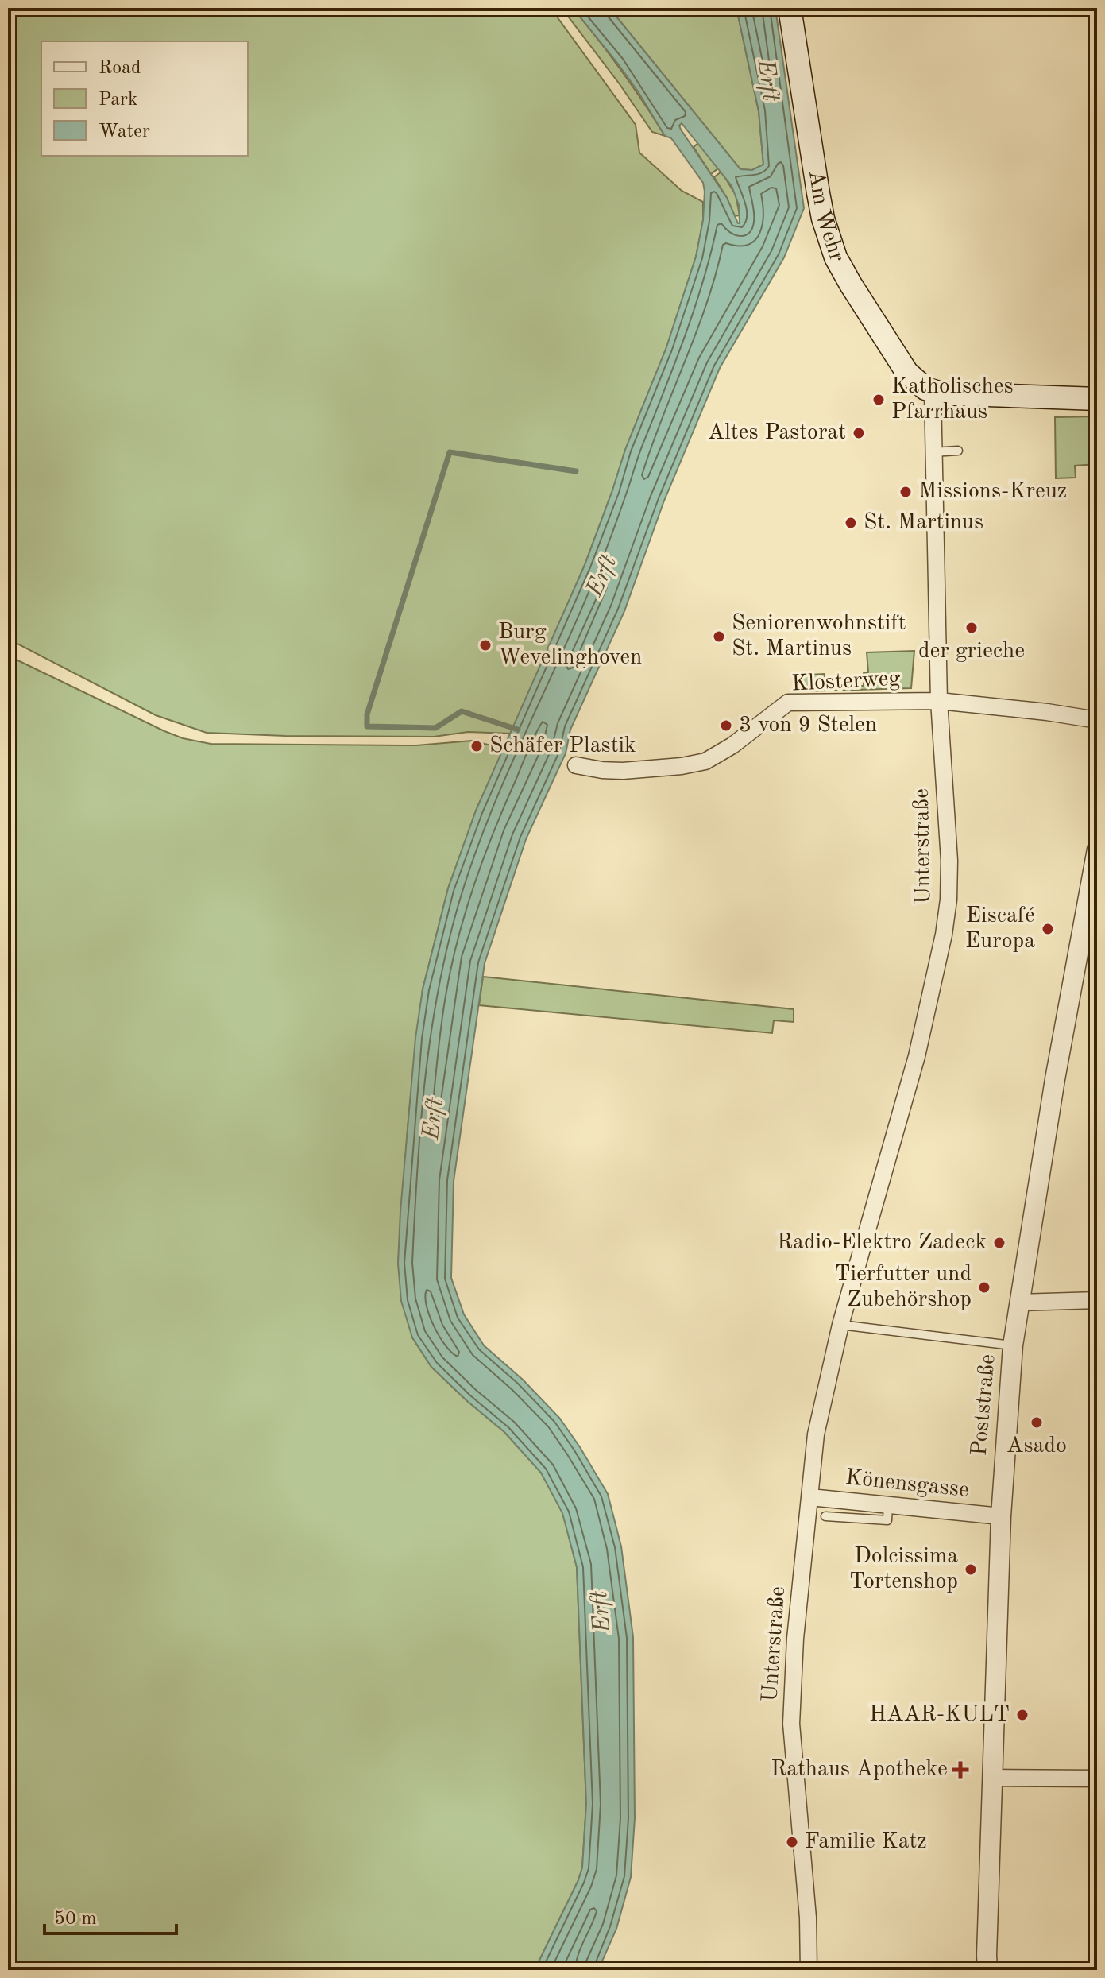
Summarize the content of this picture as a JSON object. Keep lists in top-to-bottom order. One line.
{"streets":{"main road":["Am Wehr"],"street":["Klosterweg","Unterstraße","Poststraße","Könensgasse"]},"crossings":[["Am Wehr","Unterstraße"],["Klosterweg","Unterstraße"],["Unterstraße","Könensgasse"],["Poststraße","Könensgasse"]],"water":["Erft"],"places":{"other":["Katholisches Pfarrhaus","Altes Pastorat","Missions-Kreuz","St. Martinus","der grieche","Seniorenwohnstift St. Martinus","Burg Wevelinghoven","3 von 9 Stelen","Schäfer Plastik","Eiscafé Europa","Radio-Elektro Zadeck","Tierfutter und Zubehörshop","Asado","Dolcissima Tortenshop","HAAR-KULT","Familie Katz"],"health":["Rathaus Apotheke"]},"legend":["Road","Park","Water"],"scale_bar":"50 m"}
